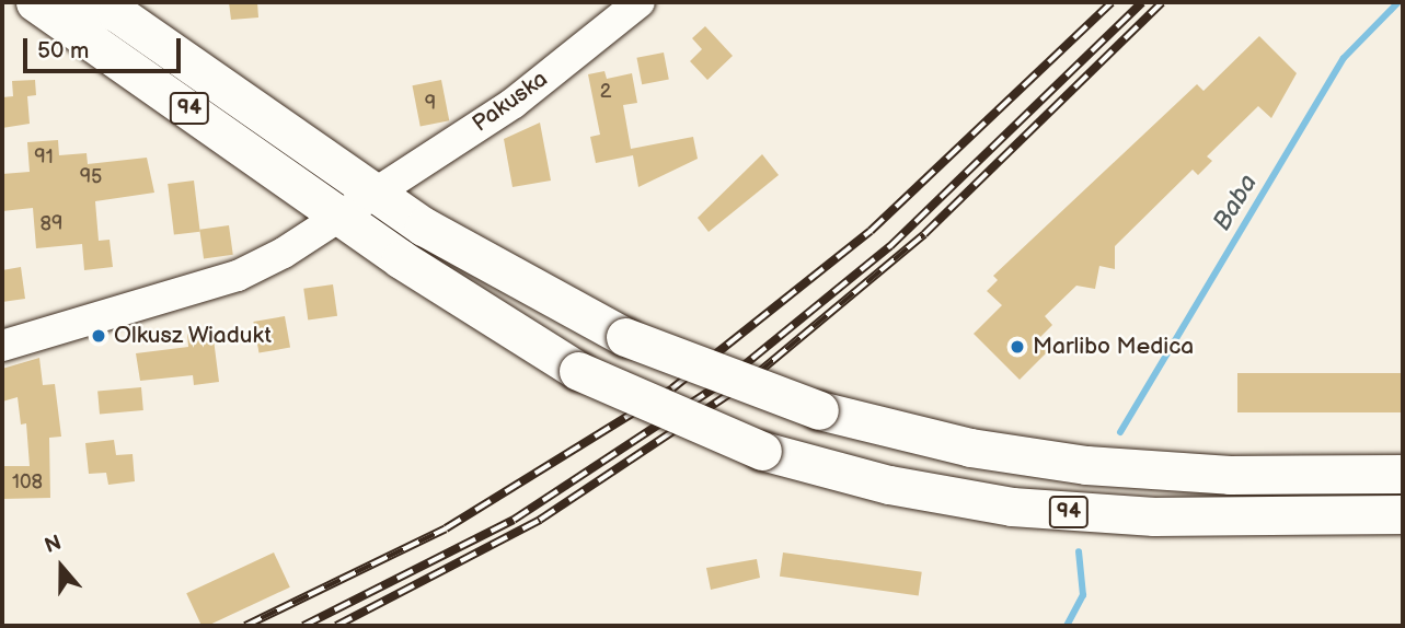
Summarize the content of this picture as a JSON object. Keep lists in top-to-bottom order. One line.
{"streets":{"main road":["94"],"street":["Pakuska"]},"crossings":[["Pakuska","94"]],"water":["Baba"],"places":["Olkusz Wiadukt","Marlibo Medica"],"house_numbers":["2","9","91","95","89","108"],"scale_bar":"50 m","north":"top"}
